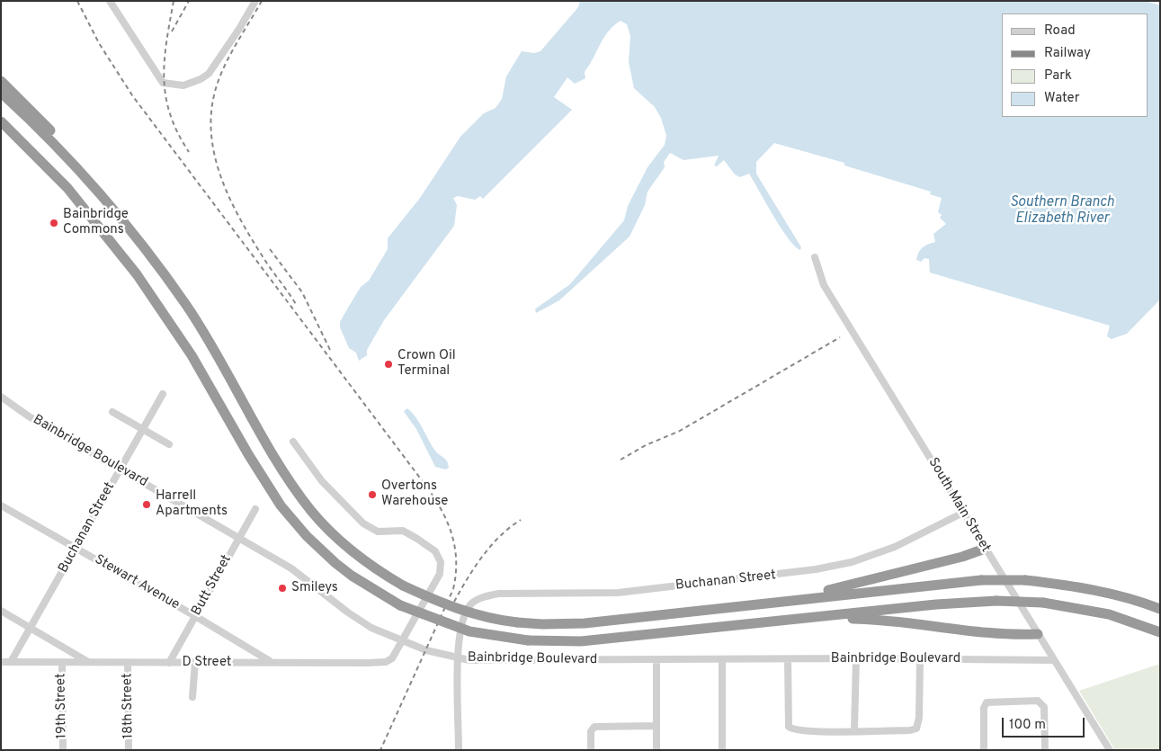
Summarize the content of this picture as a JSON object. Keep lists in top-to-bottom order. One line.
{"streets":{"street":["Bainbridge Boulevard","South Main Street","Buchanan Street","Stewart Avenue","Butt Street","D Street","19th Street","18th Street"]},"crossings":[["Bainbridge Boulevard","South Main Street"],["Bainbridge Boulevard","Buchanan Street"],["Bainbridge Boulevard","Butt Street"],["Bainbridge Boulevard","D Street"],["South Main Street","Buchanan Street"],["Buchanan Street","Stewart Avenue"],["Buchanan Street","D Street"],["Stewart Avenue","Butt Street"],["Stewart Avenue","D Street"],["Butt Street","D Street"],["D Street","19th Street"],["D Street","18th Street"]],"water":["Southern Branch Elizabeth River"],"places":["Bainbridge Commons","Crown Oil Terminal","Overtons Warehouse","Harrell Apartments","Smileys"],"legend":["Road","Railway","Park","Water"],"scale_bar":"100 m"}
